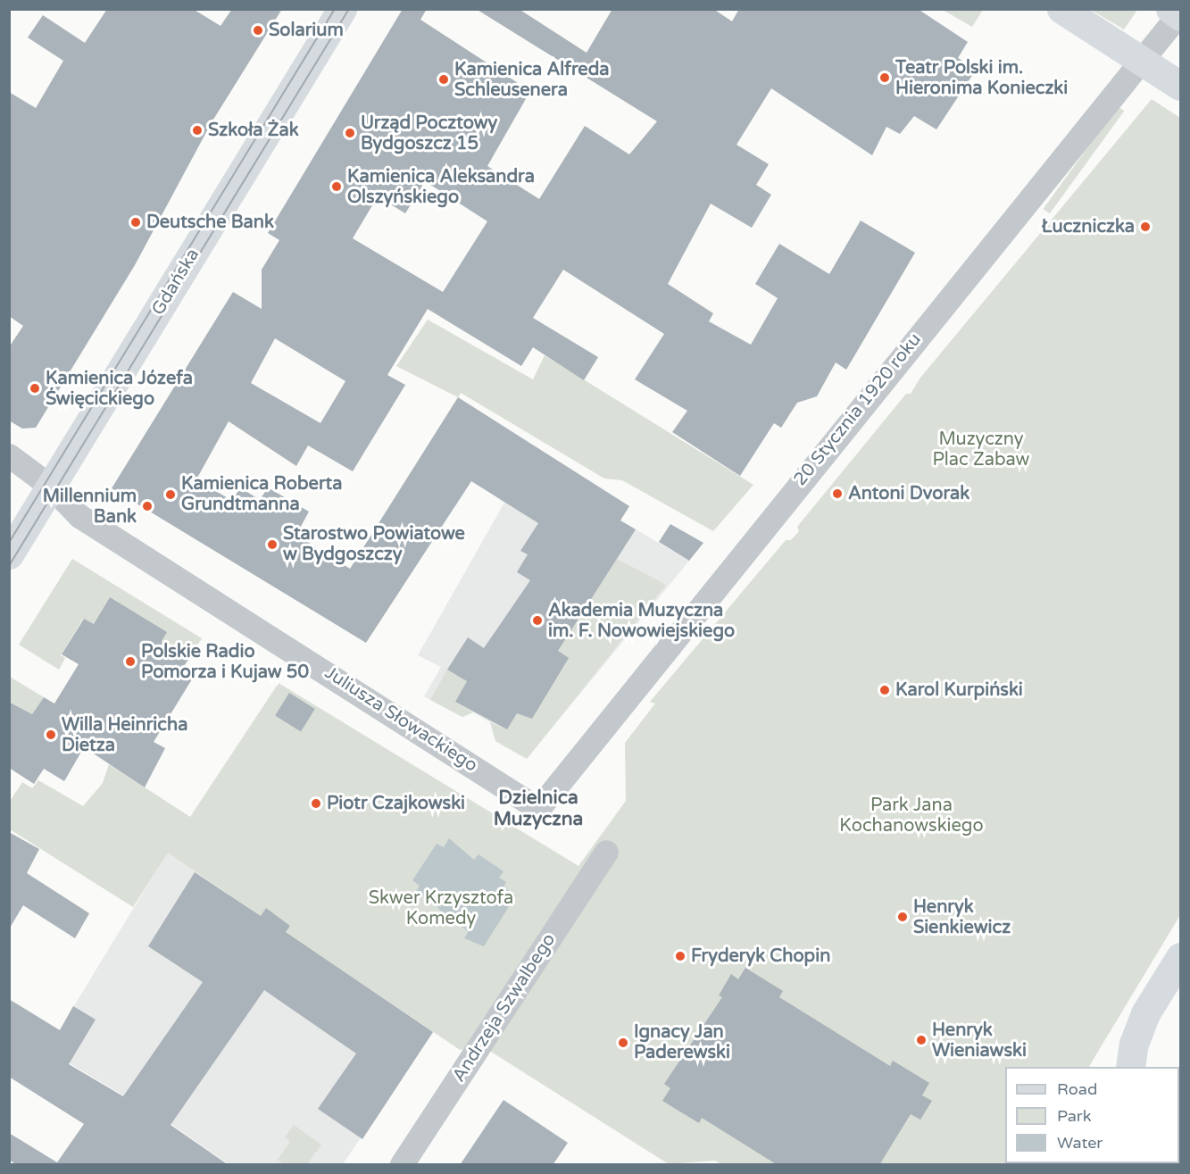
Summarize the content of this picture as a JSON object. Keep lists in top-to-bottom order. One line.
{"streets":{"street":["Gdańska","20 Stycznia 1920 roku","Juliusza Słowackiego","Andrzeja Szwalbego"]},"crossings":[["Gdańska","Juliusza Słowackiego"],["20 Stycznia 1920 roku","Juliusza Słowackiego"]],"districts":["Dzielnica Muzyczna"],"parks":["Muzyczny Plac Zabaw","Park Jana Kochanowskiego","Skwer Krzysztofa Komedy"],"places":["Solarium","Teatr Polski im. Hieronima Konieczki","Kamienica Alfreda Schleusenera","Szkoła Żak","Urząd Pocztowy Bydgoszcz 15","Kamienica Aleksandra Olszyńskiego","Deutsche Bank","Łuczniczka","Kamienica Józefa Święcickiego","Antoni Dvorak","Kamienica Roberta Grundtmanna","Millennium Bank","Starostwo Powiatowe w Bydgoszczy","Akademia Muzyczna im. F. Nowowiejskiego","Polskie Radio Pomorza i Kujaw 50","Karol Kurpiński","Willa Heinricha Dietza","Piotr Czajkowski","Henryk Sienkiewicz","Fryderyk Chopin","Henryk Wieniawski","Ignacy Jan Paderewski"],"legend":["Road","Park","Water"]}
